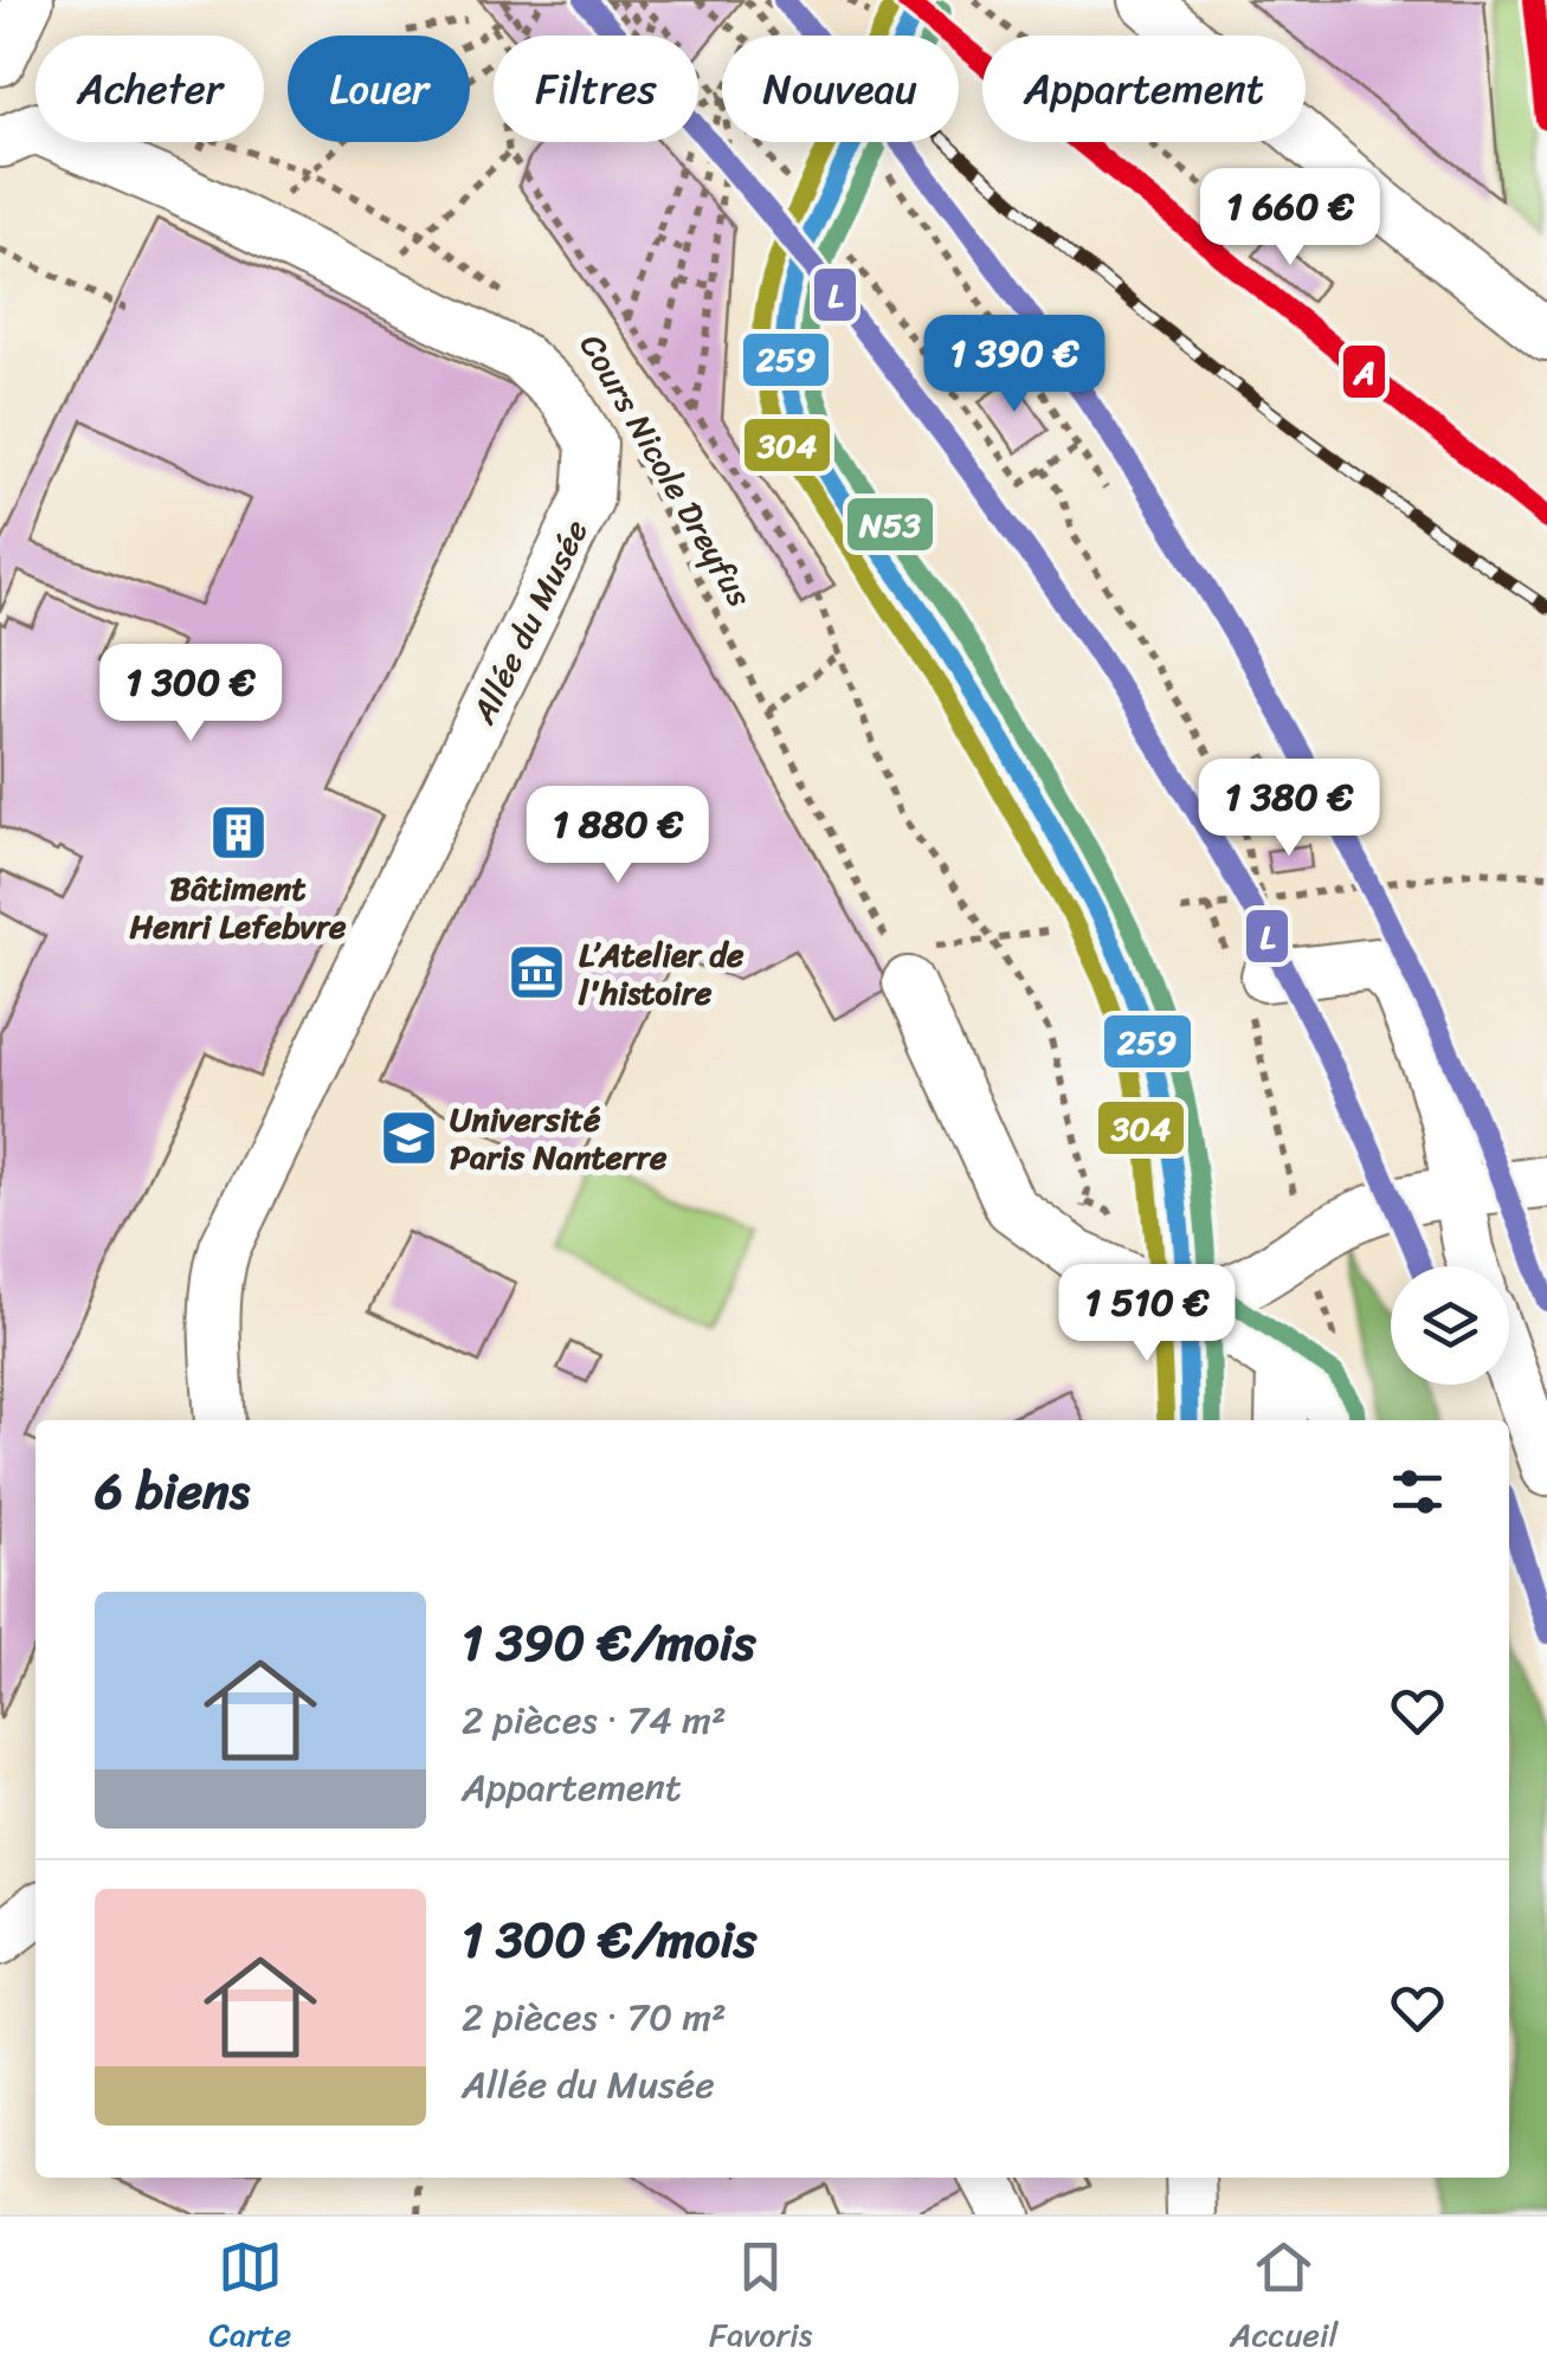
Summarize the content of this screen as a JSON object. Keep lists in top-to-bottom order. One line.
{"streets":{"street":["Allée du Musée"],"path":["Cours Nicole Dreyfus"]},"places":{"building":["Bâtiment Henri Lefebvre"],"museum":["L’Atelier de l'histoire"],"school or university":["Université Paris Nanterre"]},"lines":["transit line L","transit line A","transit line 259","transit line 304","transit line N53"],"page":{"chip":["Acheter","Louer","Filtres","Nouveau","Appartement"],"price":["1 660 €","1 390 €","1 300 €","1 380 €","1 880 €","1 510 €"],"heading":"6 biens","list":[{"name":"1 390 €/mois","note":"2 pièces · 74 m² · Appartement"},{"name":"1 300 €/mois","note":"2 pièces · 70 m² · Allée du Musée"}],"tabs":["Carte","Favoris","Accueil"]}}
